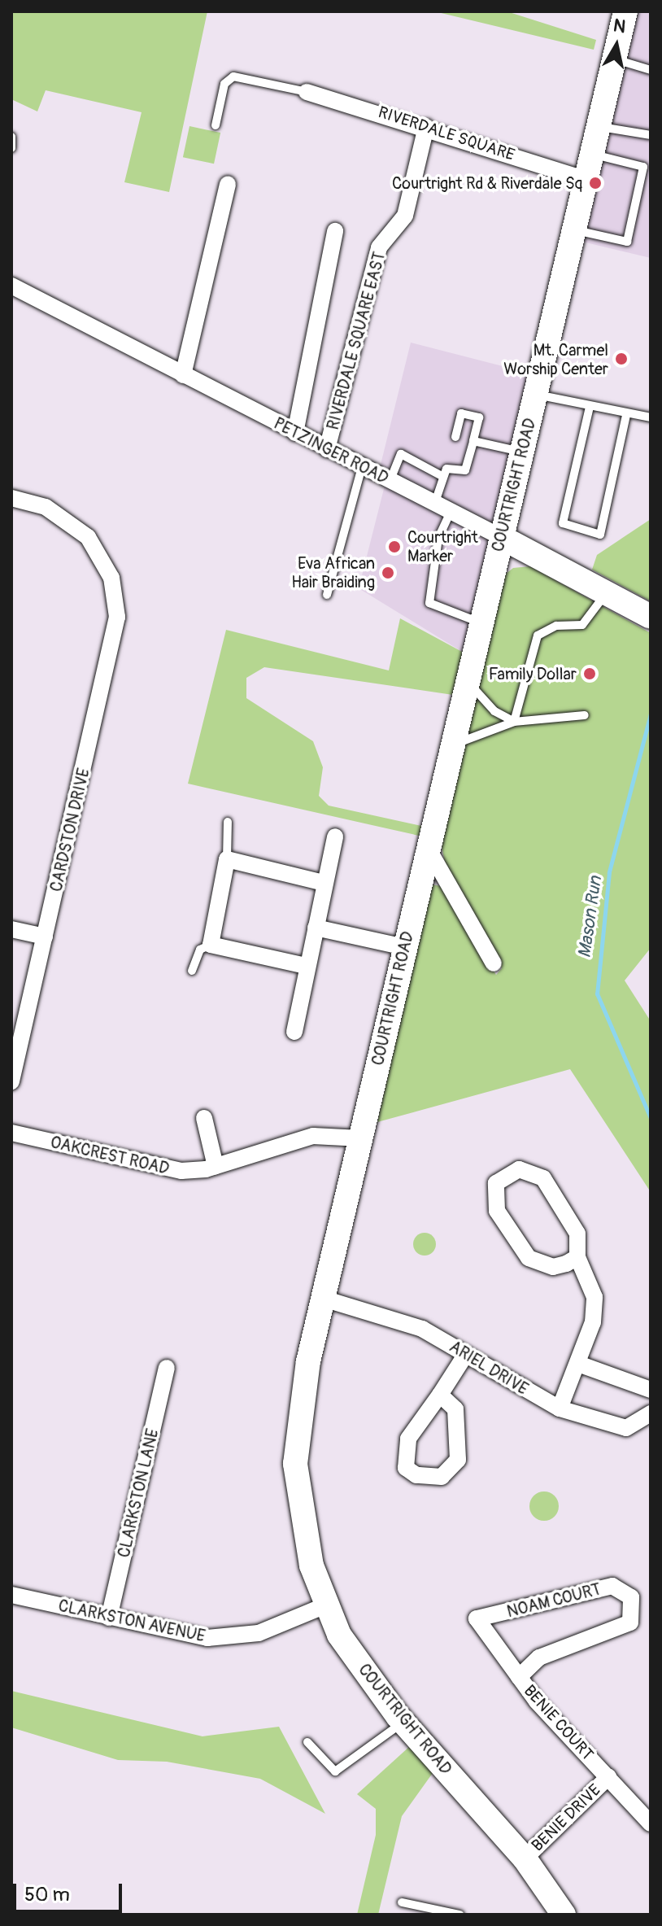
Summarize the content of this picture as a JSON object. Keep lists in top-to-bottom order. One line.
{"streets":{"street":["RIVERDALE SQUARE","RIVERDALE SQUARE EAST","PETZINGER ROAD","COURTRIGHT ROAD","CARDSTON DRIVE","OAKCREST ROAD","ARIEL DRIVE","CLARKSTON LANE","NOAM COURT","CLARKSTON AVENUE","BENIE COURT","BENIE DRIVE"]},"crossings":[["RIVERDALE SQUARE","RIVERDALE SQUARE EAST"],["RIVERDALE SQUARE","COURTRIGHT ROAD"],["RIVERDALE SQUARE EAST","PETZINGER ROAD"],["PETZINGER ROAD","COURTRIGHT ROAD"],["COURTRIGHT ROAD","OAKCREST ROAD"],["COURTRIGHT ROAD","ARIEL DRIVE"],["COURTRIGHT ROAD","CLARKSTON AVENUE"],["COURTRIGHT ROAD","BENIE DRIVE"],["CLARKSTON LANE","CLARKSTON AVENUE"],["NOAM COURT","BENIE COURT"],["BENIE COURT","BENIE DRIVE"]],"water":["Mason Run"],"places":["Courtright Rd & Riverdale Sq","Mt. Carmel Worship Center","Courtright Marker","Eva African Hair Braiding","Family Dollar"],"scale_bar":"50 m","north":"top"}
